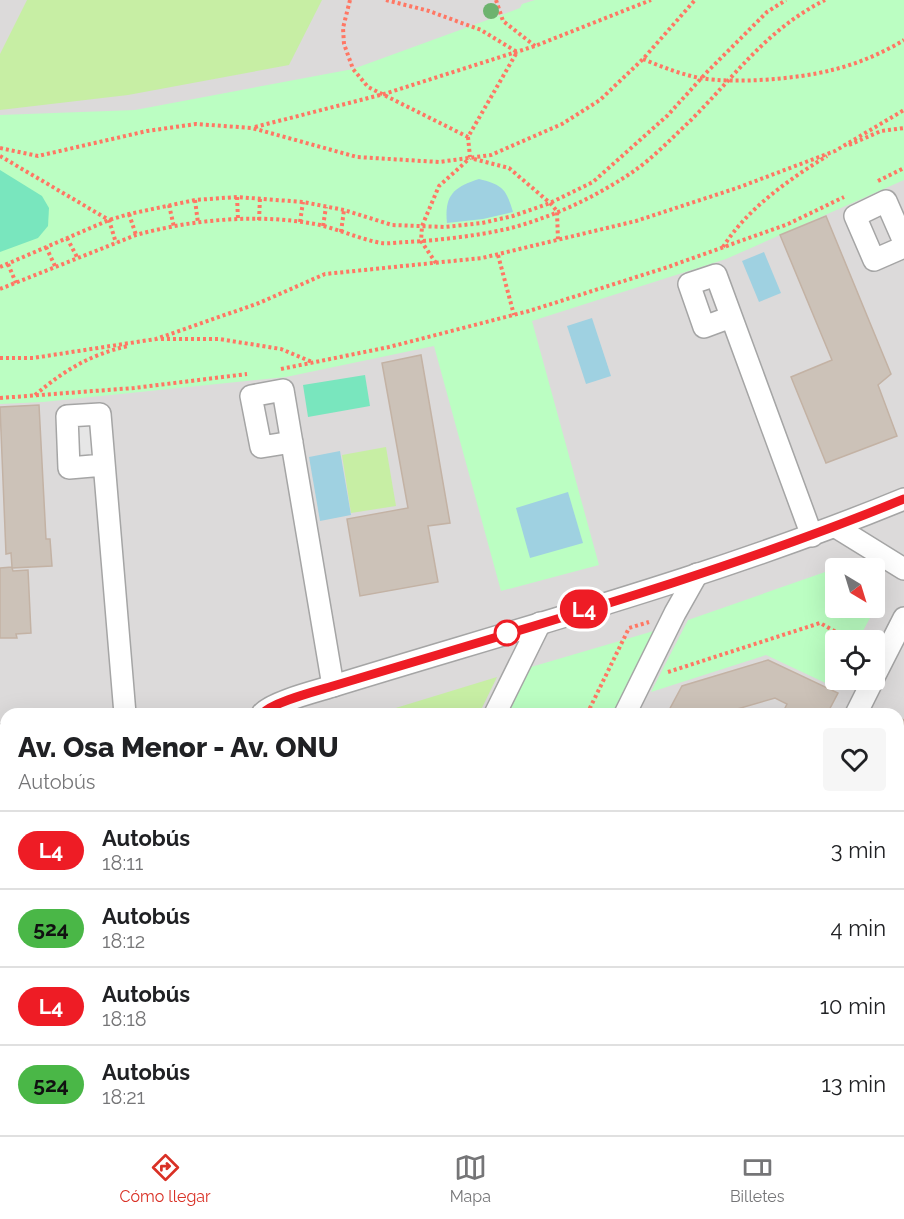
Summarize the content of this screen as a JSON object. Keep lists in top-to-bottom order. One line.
{"lines":["bus line L4"],"north":"bottom right","page":{"on_map":"L4","heading":["Av. Osa Menor - Av. ONU","Autobús"],"list":[{"mark":"L4","name":"Autobús","note":"18:11","value":"3 min"},{"mark":"524","name":"Autobús","note":"18:12","value":"4 min"},{"mark":"L4","name":"Autobús","note":"18:18","value":"10 min"},{"mark":"524","name":"Autobús","note":"18:21","value":"13 min"}],"tabs":["Cómo llegar","Mapa","Billetes"]}}
